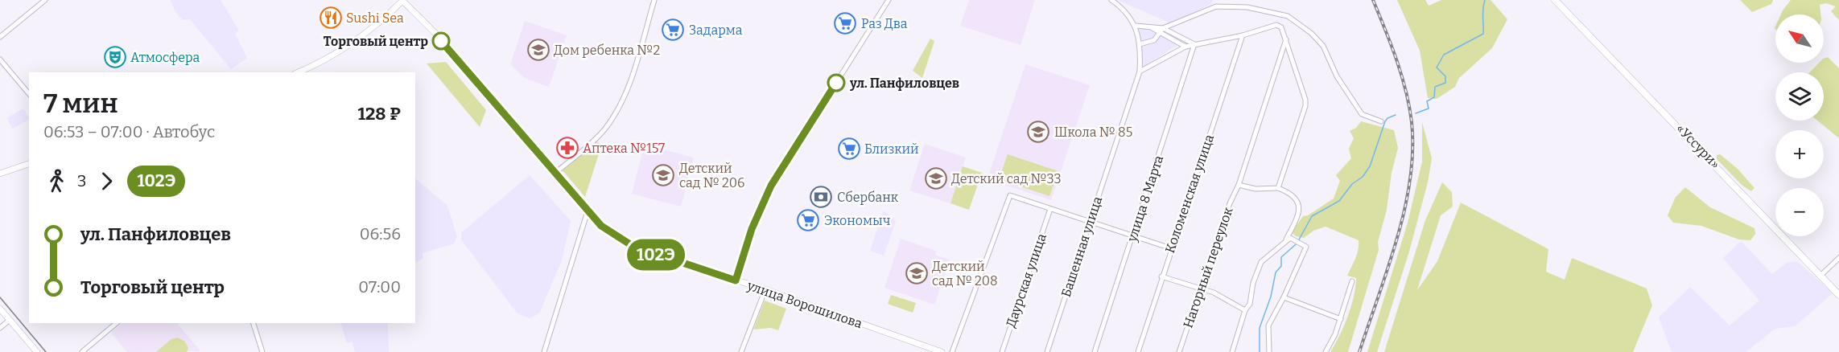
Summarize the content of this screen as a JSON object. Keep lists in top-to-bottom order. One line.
{"streets":{"highway":["«Уссури»"],"main road":["улица Ворошилова"],"street":["Коломенская улица","улица 8 Марта","Башенная улица","Нагорный переулок","Даурская улица"]},"places":{"restaurant":["Sushi Sea"],"supermarket":["Раз Два","Задарма","Близкий","Экономыч"],"other":["Торговый центр","ул. Панфиловцев"],"school or university":["Дом ребенка №2","Школа № 85","Детский сад № 206","Детский сад №33","Детский сад № 208"],"theatre":["Атмосфера"],"pharmacy":["Аптека №157"],"bank":["Сбербанк"]},"lines":["bus line 102Э"],"north":"top left","page":{"on_map":"102Э","map_buttons":["+","−"],"heading":["7 мин","06:53 – 07:00 · Автобус","128 ₽"],"legs":["3","102Э"],"list":[{"name":"ул. Панфиловцев","value":"06:56"},{"name":"Торговый центр","value":"07:00"}]}}
